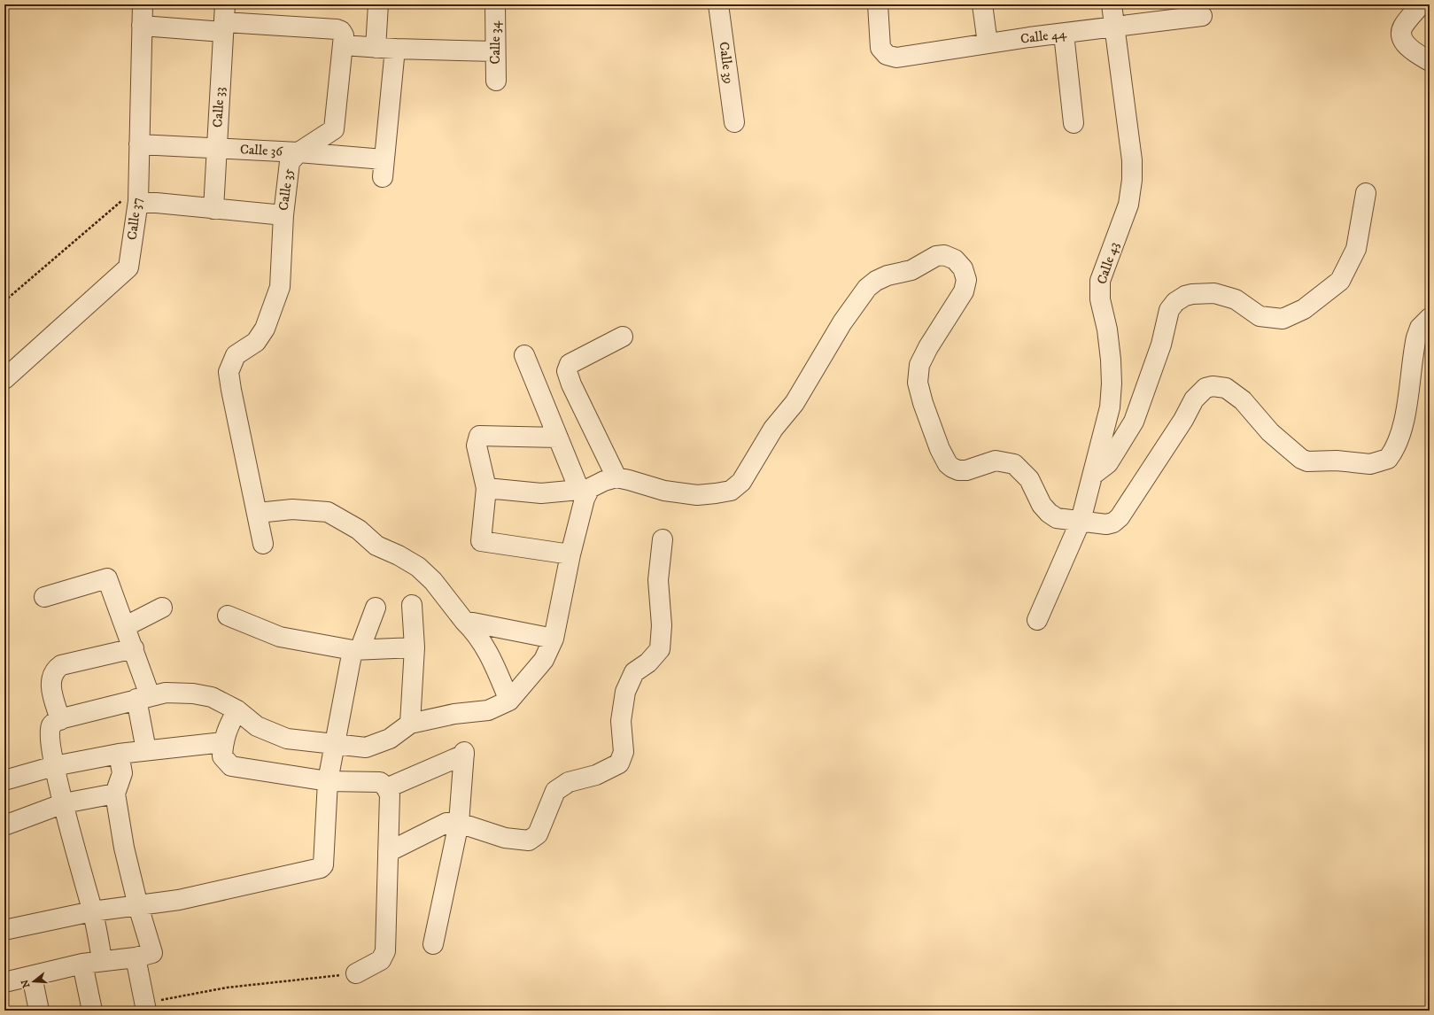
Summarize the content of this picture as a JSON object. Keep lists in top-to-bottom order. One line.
{"streets":{"street":["Calle 44","Calle 34","Calle 39","Calle 33","Calle 36","Calle 35","Calle 37","Calle 43"]},"crossings":[["Calle 44","Calle 43"],["Calle 33","Calle 36"],["Calle 36","Calle 35"],["Calle 36","Calle 37"]],"north":"left"}
